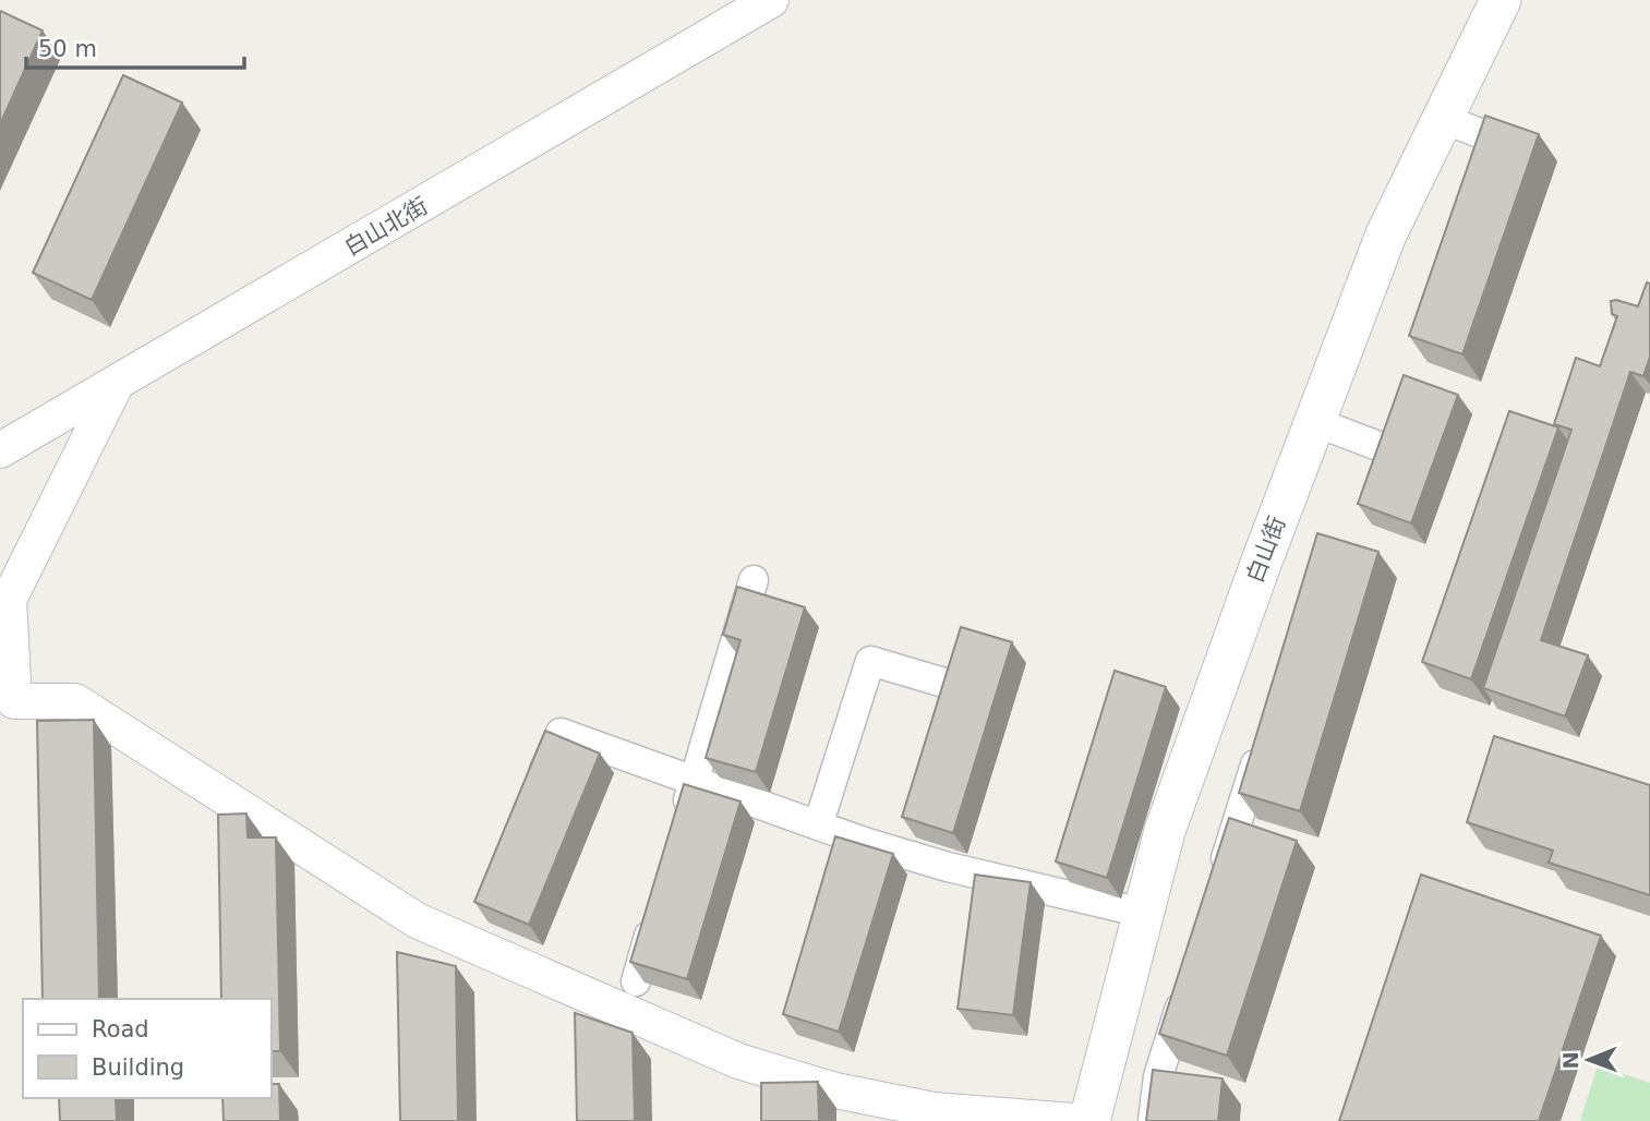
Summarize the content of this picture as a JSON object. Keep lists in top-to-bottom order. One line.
{"streets":{"main road":["白山街"],"street":["白山北街"]},"legend":["Road","Building"],"scale_bar":"50 m","north":"left"}
